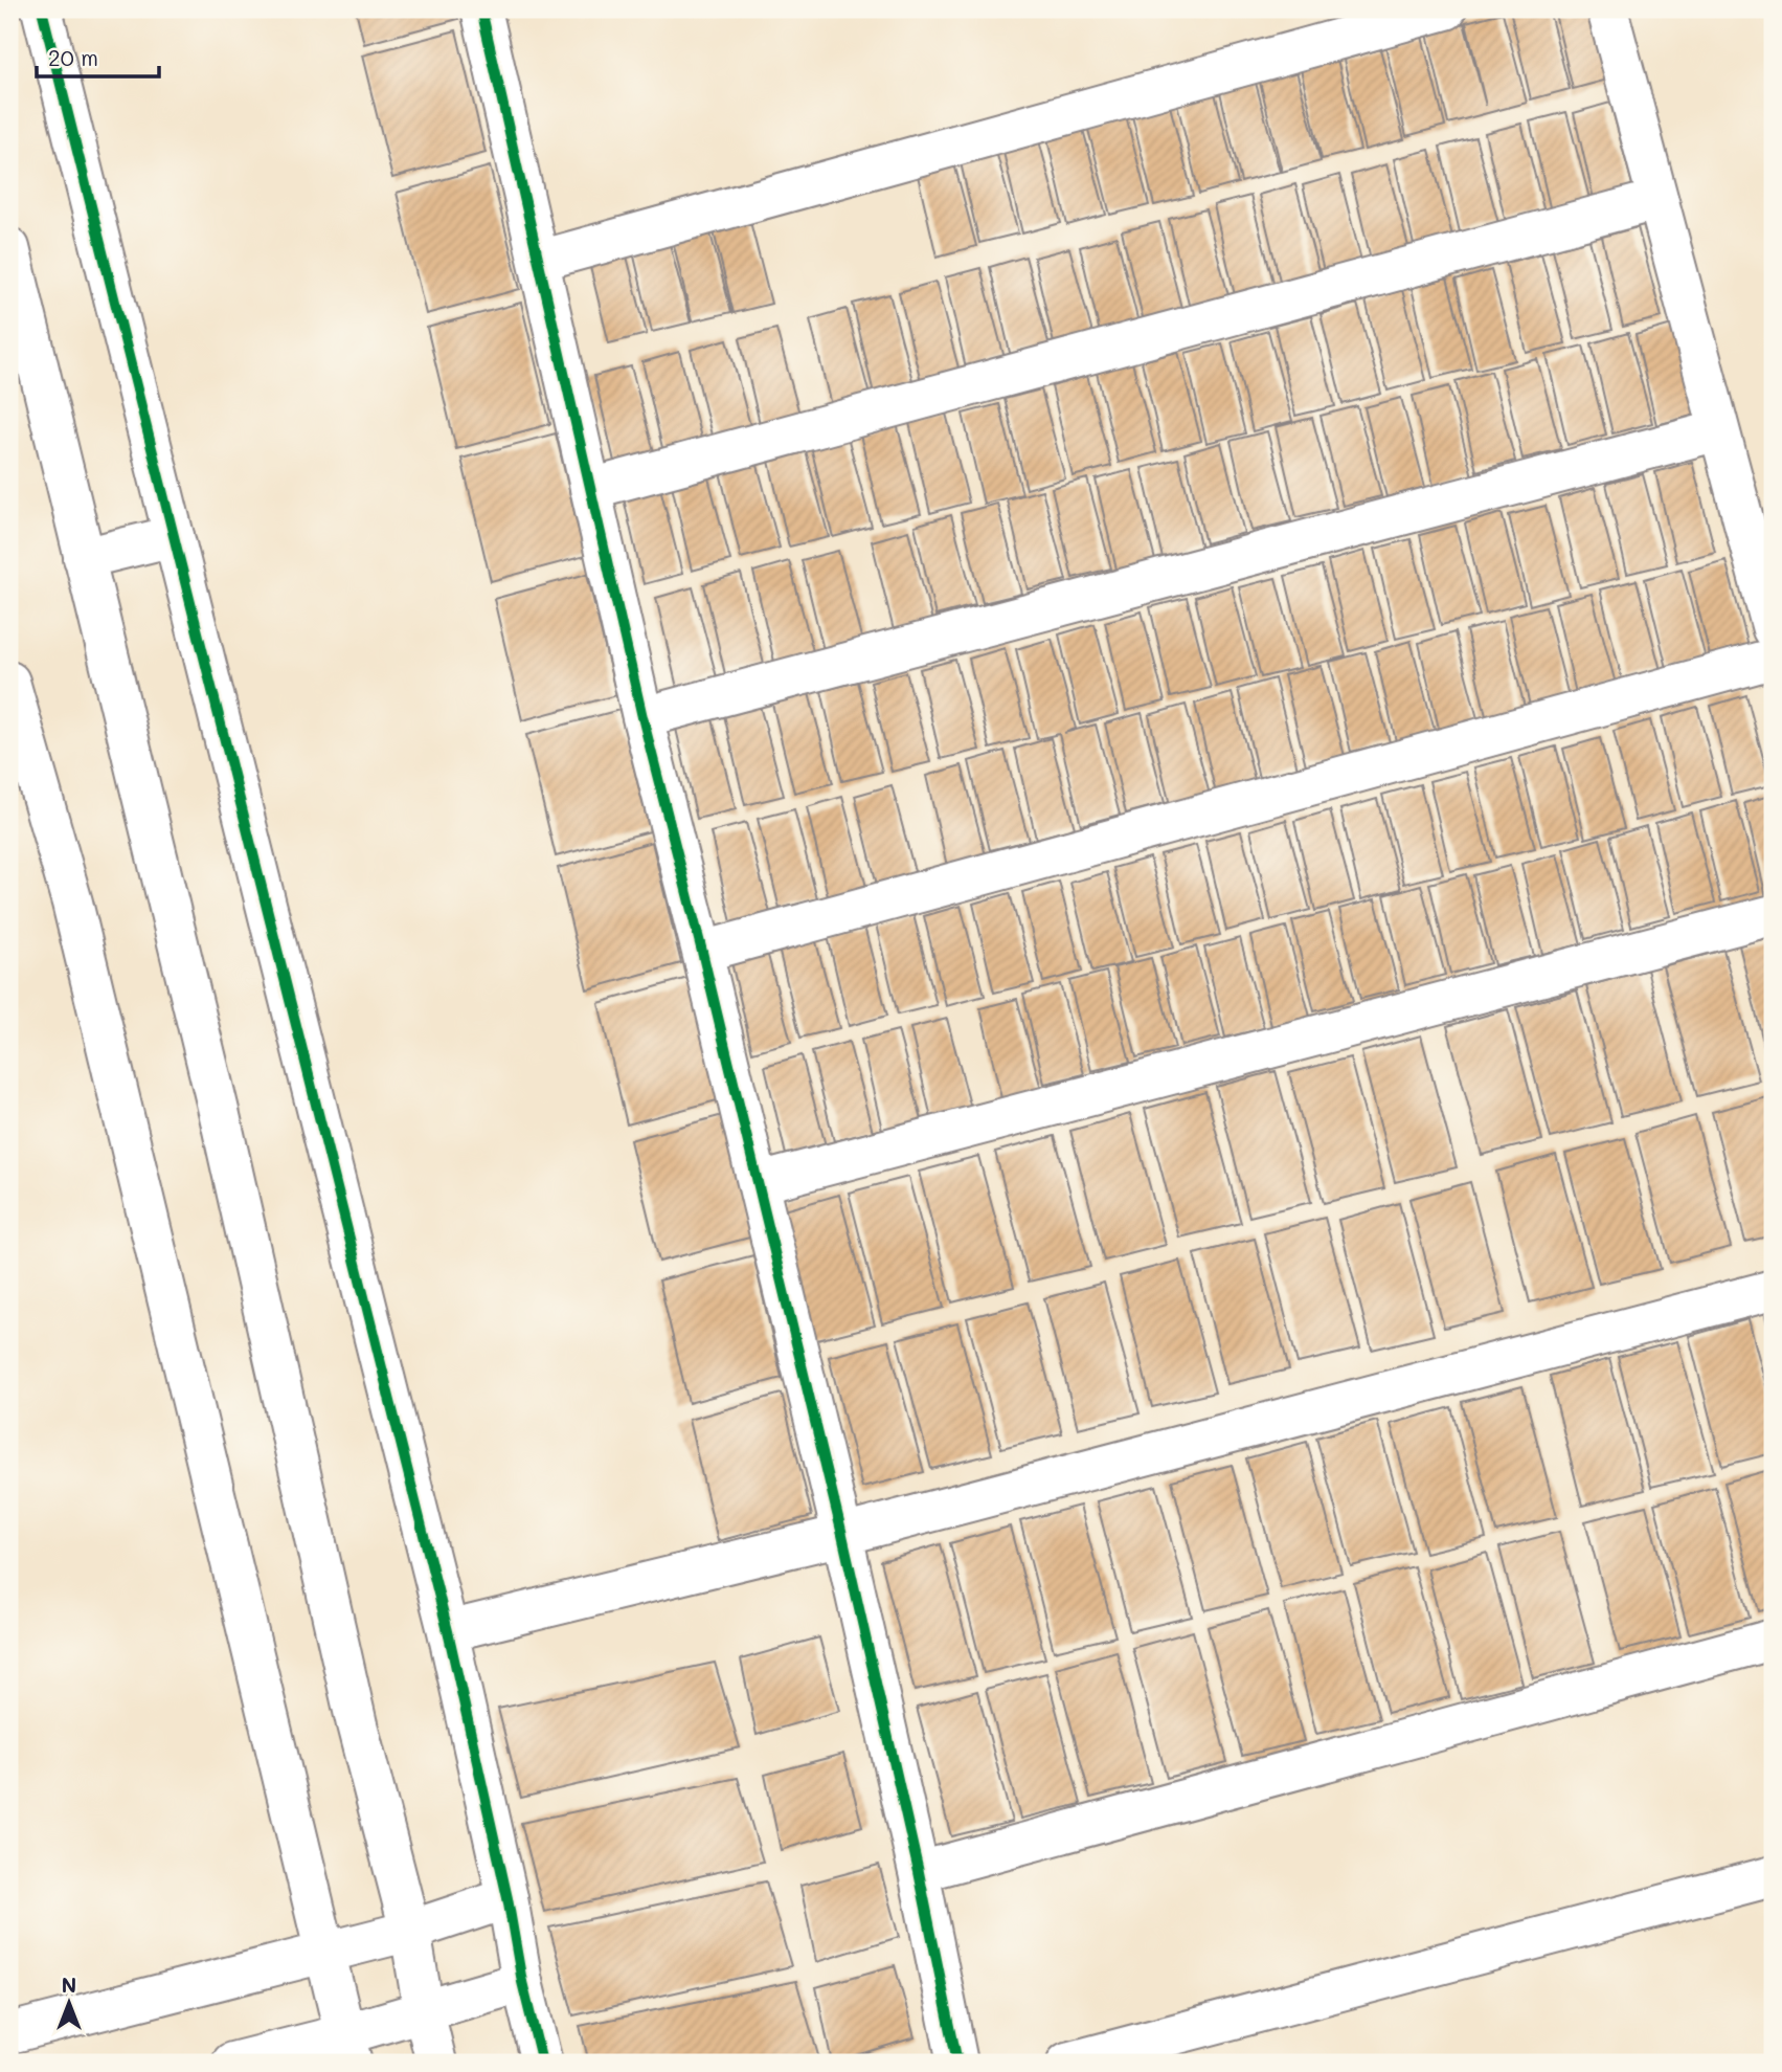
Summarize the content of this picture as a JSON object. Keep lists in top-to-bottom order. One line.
{"scale_bar":"20 m","north":"top"}
